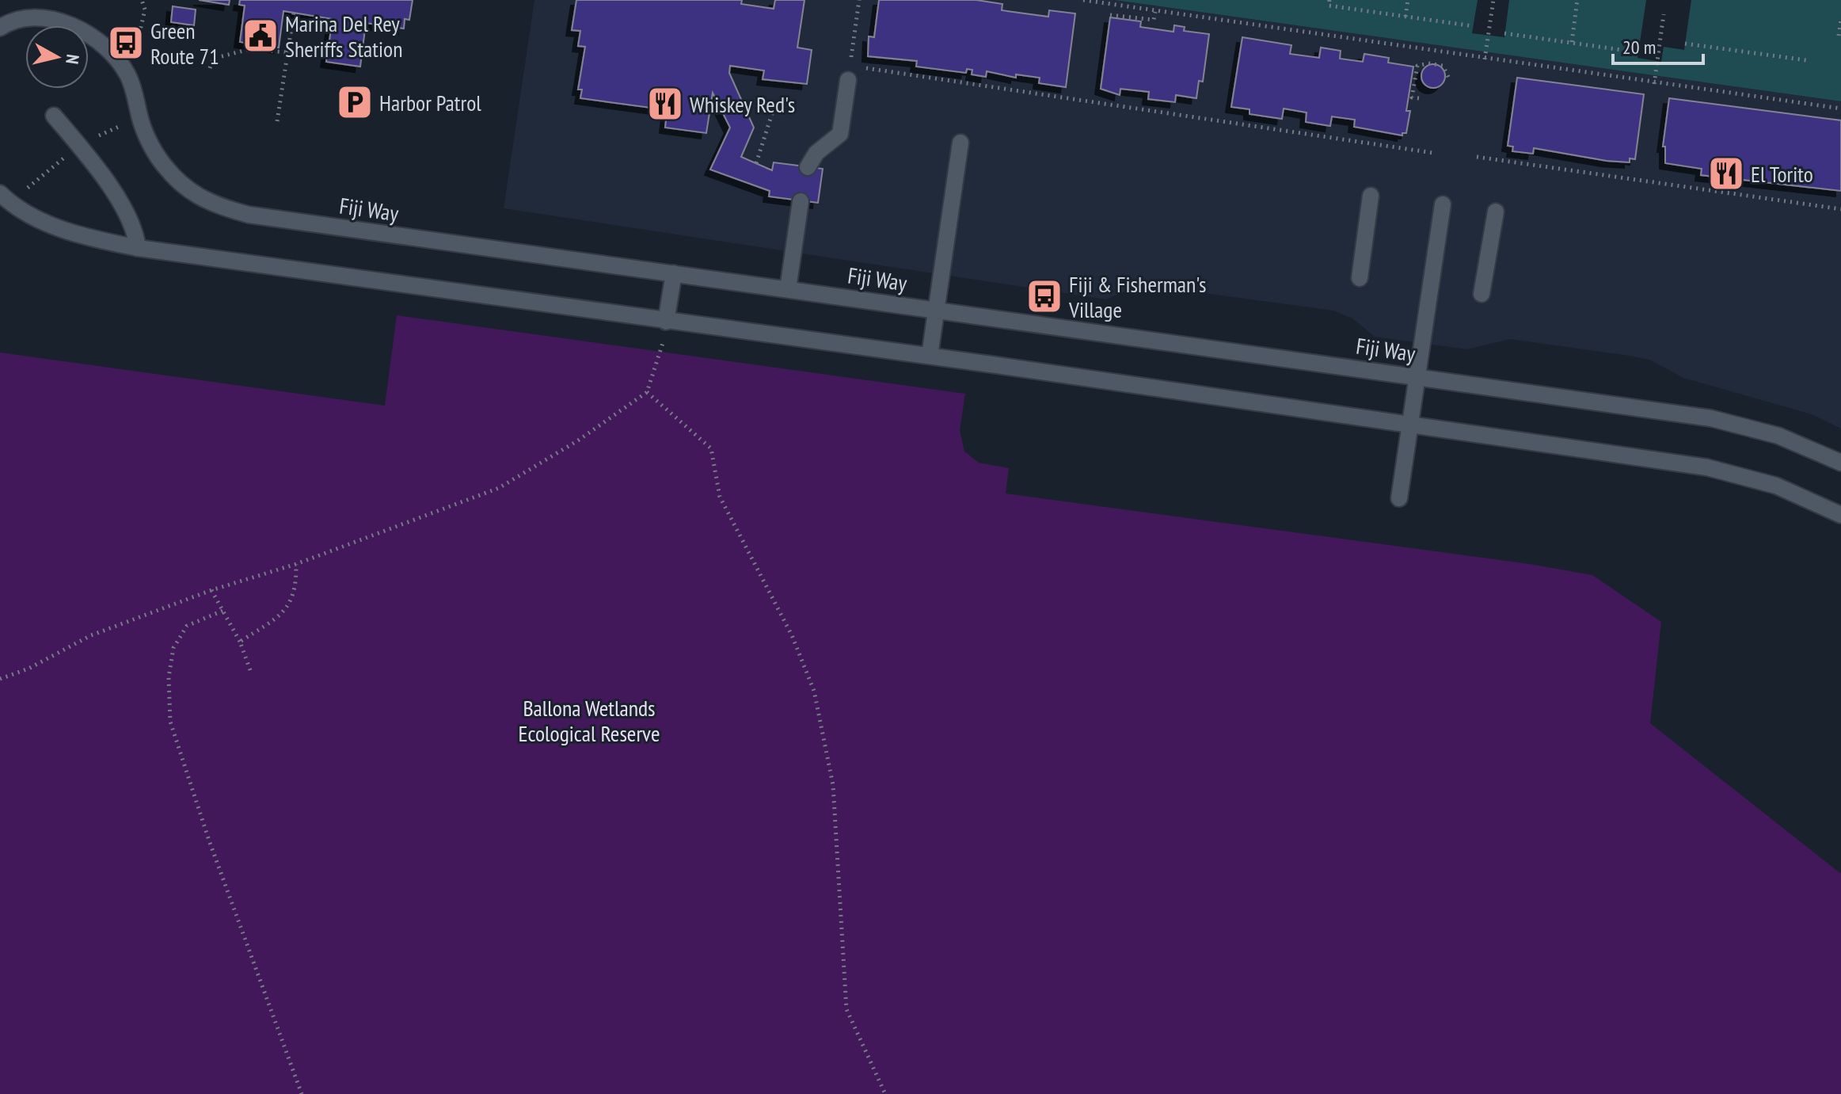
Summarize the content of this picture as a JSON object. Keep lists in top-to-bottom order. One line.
{"streets":{"street":["Fiji Way"]},"parks":["Ballona Wetlands Ecological Reserve"],"places":{"public building":["Marina Del Rey Sheriffs Station"],"bus stop":["Green Route 71","Fiji & Fisherman's Village"],"parking":["Harbor Patrol"],"restaurant":["Whiskey Red's","El Torito"]},"scale_bar":"20 m","north":"right"}
